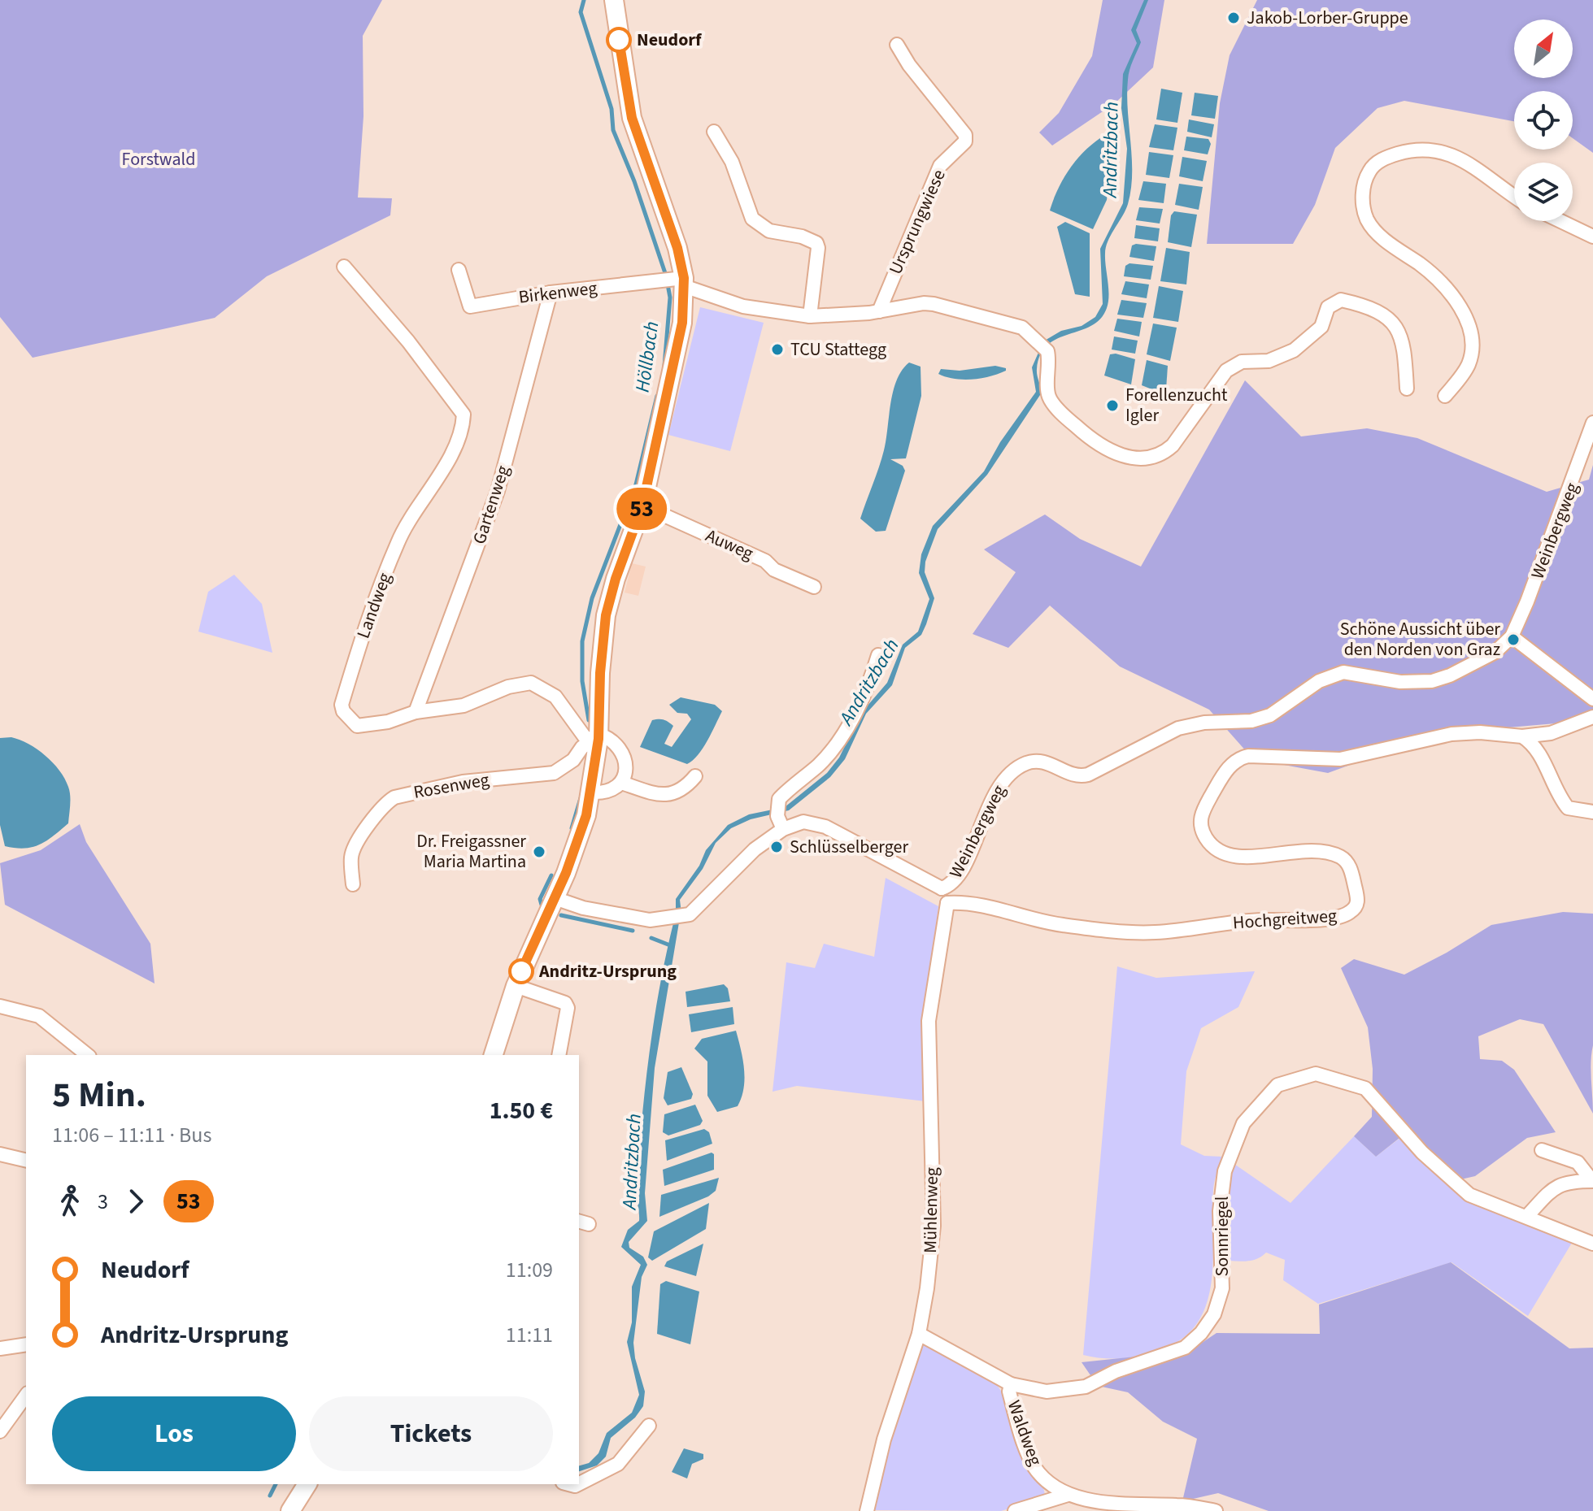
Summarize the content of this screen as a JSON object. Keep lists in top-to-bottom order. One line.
{"streets":{"street":["Ursprungwiese","Birkenweg","Gartenweg","Weinbergweg","Auweg","Landweg","Rosenweg","Hochgreitweg","Mühlenweg","Sonnriegel","Waldweg"]},"crossings":[["Birkenweg","Gartenweg"],["Gartenweg","Landweg"],["Landweg","Rosenweg"],["Hochgreitweg","Mühlenweg"],["Mühlenweg","Waldweg"],["Sonnriegel","Waldweg"]],"water":["Andritzbach","Höllbach"],"parks":["Forstwald"],"places":["Jakob-Lorber-Gruppe","Neudorf","TCU Stattegg","Forellenzucht Igler","Schöne Aussicht über den Norden von Graz","Schlüsselberger","Dr. Freigassner Maria Martina","Andritz-Ursprung"],"lines":["bus line 53"],"north":"top right","page":{"on_map":"53","heading":["5 Min.","11:06 – 11:11 · Bus","1.50 €"],"legs":["3","53"],"list":[{"name":"Neudorf","value":"11:09"},{"name":"Andritz-Ursprung","value":"11:11"}],"buttons":["Los","Tickets"]}}
